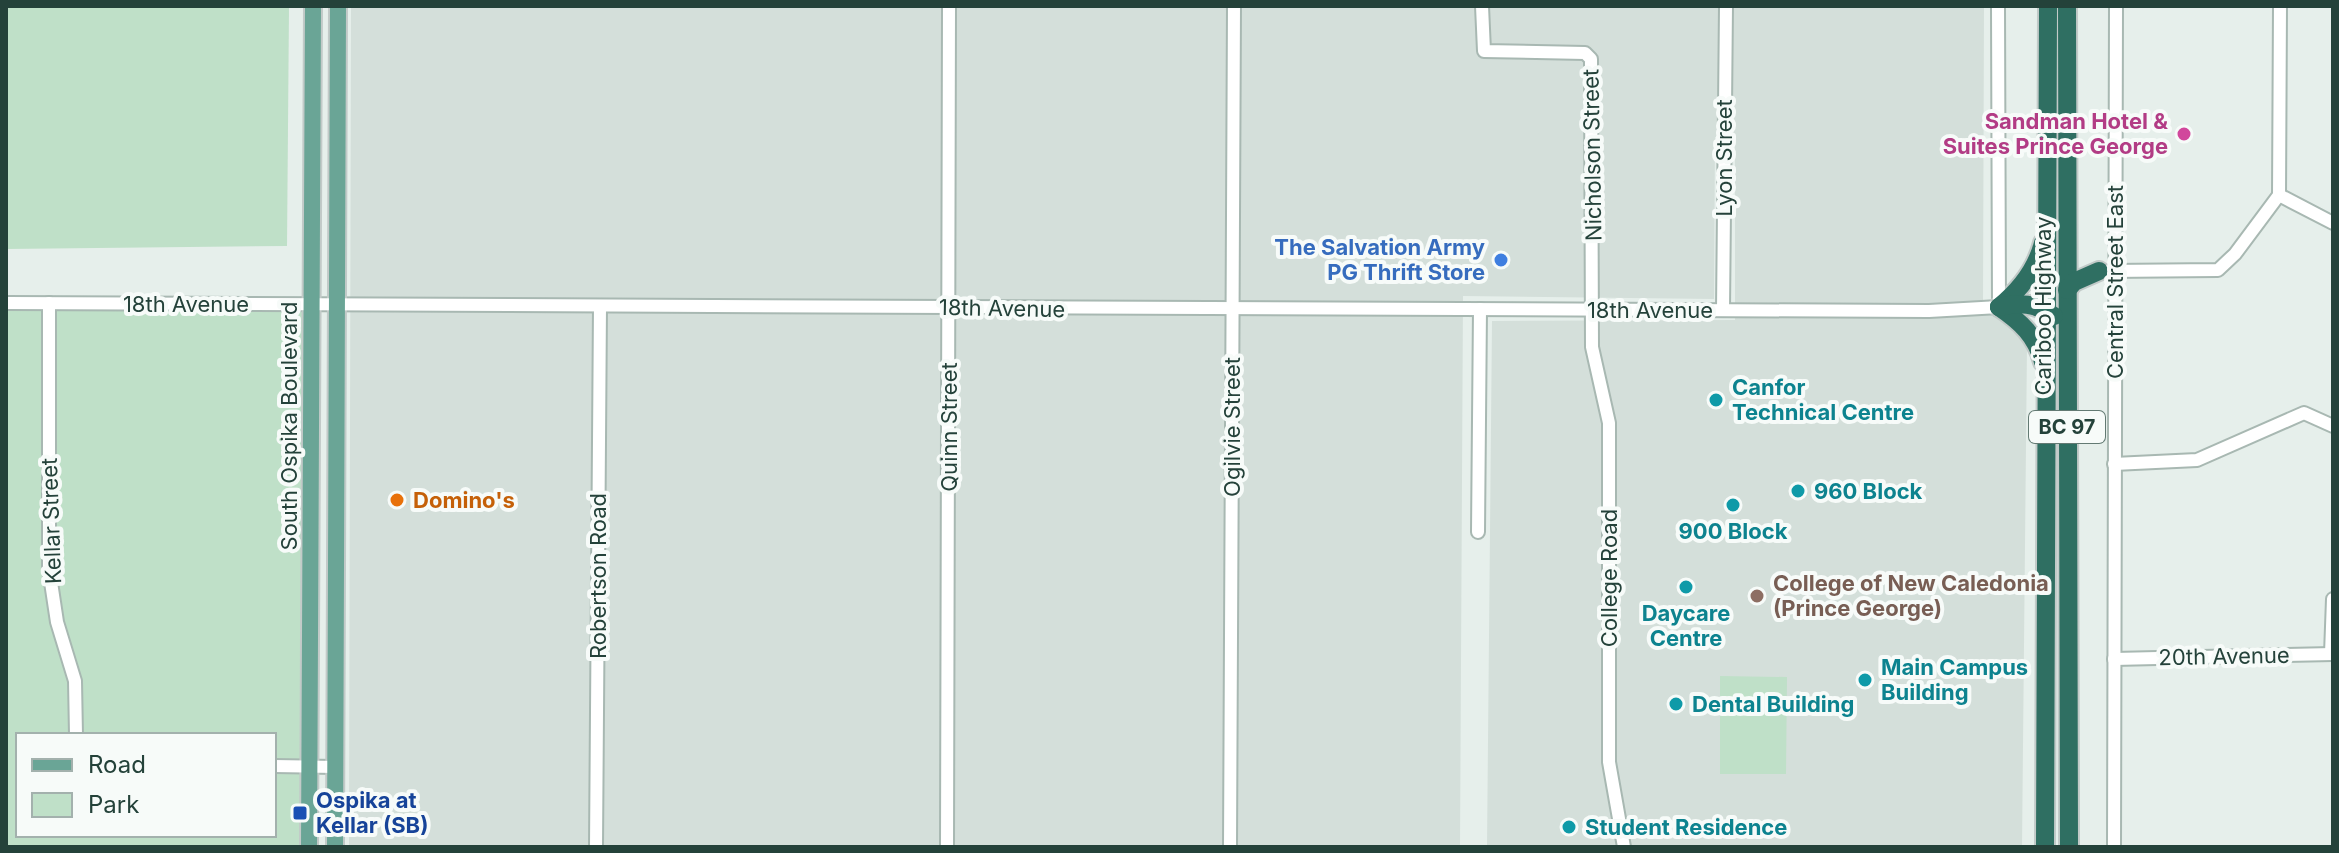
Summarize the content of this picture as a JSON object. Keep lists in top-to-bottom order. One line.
{"streets":{"highway":["Cariboo Highway","BC 97"],"main road":["South Ospika Boulevard"],"street":["Nicholson Street","Lyon Street","Central Street East","18th Avenue","Quinn Street","Ogilvie Street","Kellar Street","Robertson Road","College Road","20th Avenue"]},"crossings":[["Nicholson Street","18th Avenue"],["Nicholson Street","College Road"],["Lyon Street","18th Avenue"],["Central Street East","20th Avenue"],["18th Avenue","South Ospika Boulevard"],["18th Avenue","Quinn Street"],["18th Avenue","Ogilvie Street"],["18th Avenue","Kellar Street"],["18th Avenue","Robertson Road"],["18th Avenue","College Road"]],"places":{"other":["Sandman Hotel & Suites Prince George","The Salvation Army PG Thrift Store","Canfor Technical Centre","960 Block","Domino's","900 Block","Daycare Centre","College of New Caledonia (Prince George)","Main Campus Building","Dental Building","Student Residence"],"transit":["Ospika at Kellar (SB)"]},"legend":["Road","Park"]}
